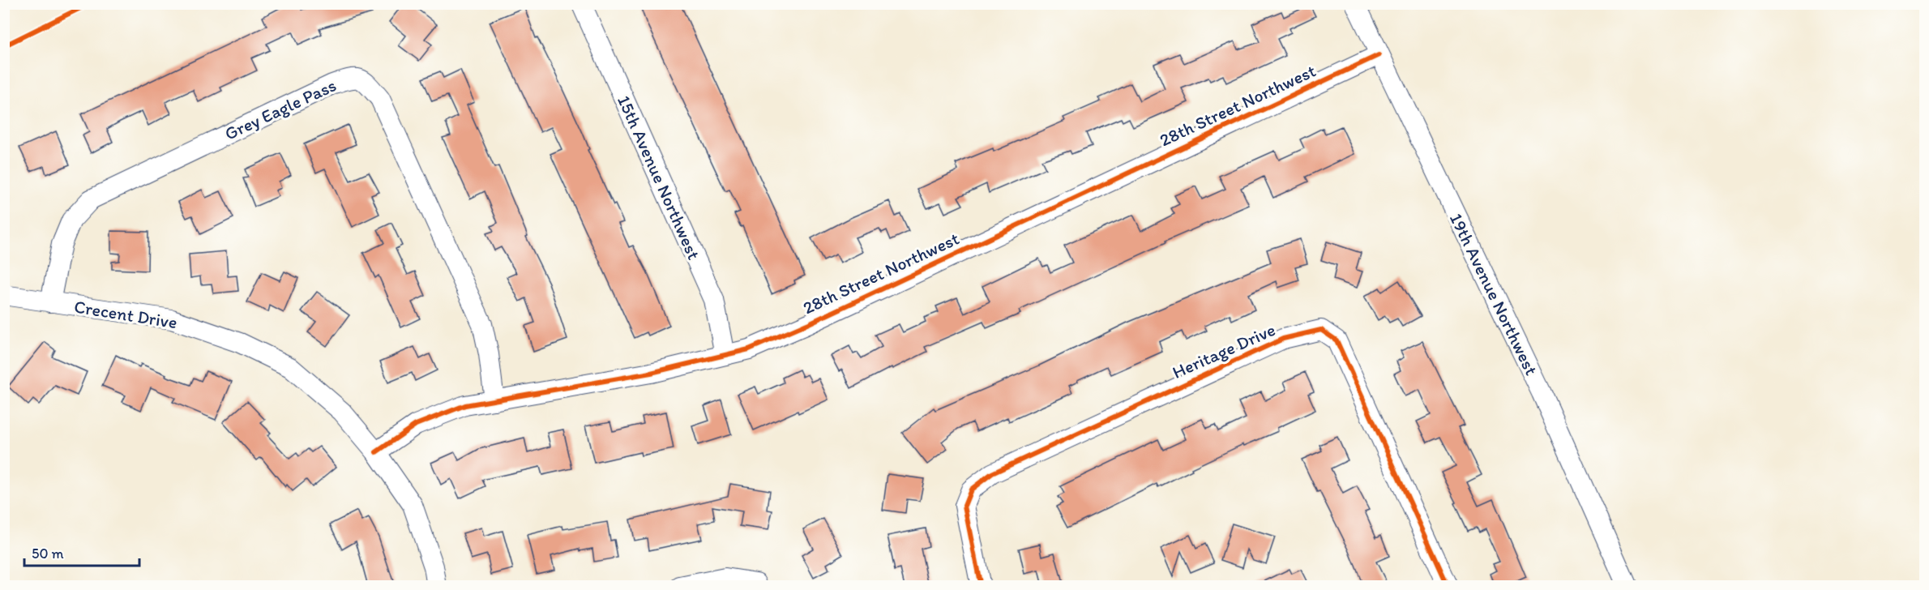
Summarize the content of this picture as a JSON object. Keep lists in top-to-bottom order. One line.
{"streets":{"street":["28th Street Northwest","Grey Eagle Pass","15th Avenue Northwest","19th Avenue Northwest","Crecent Drive","Heritage Drive"]},"crossings":[["28th Street Northwest","Grey Eagle Pass"],["28th Street Northwest","15th Avenue Northwest"],["28th Street Northwest","19th Avenue Northwest"],["28th Street Northwest","Crecent Drive"],["Grey Eagle Pass","Crecent Drive"]],"scale_bar":"50 m"}
